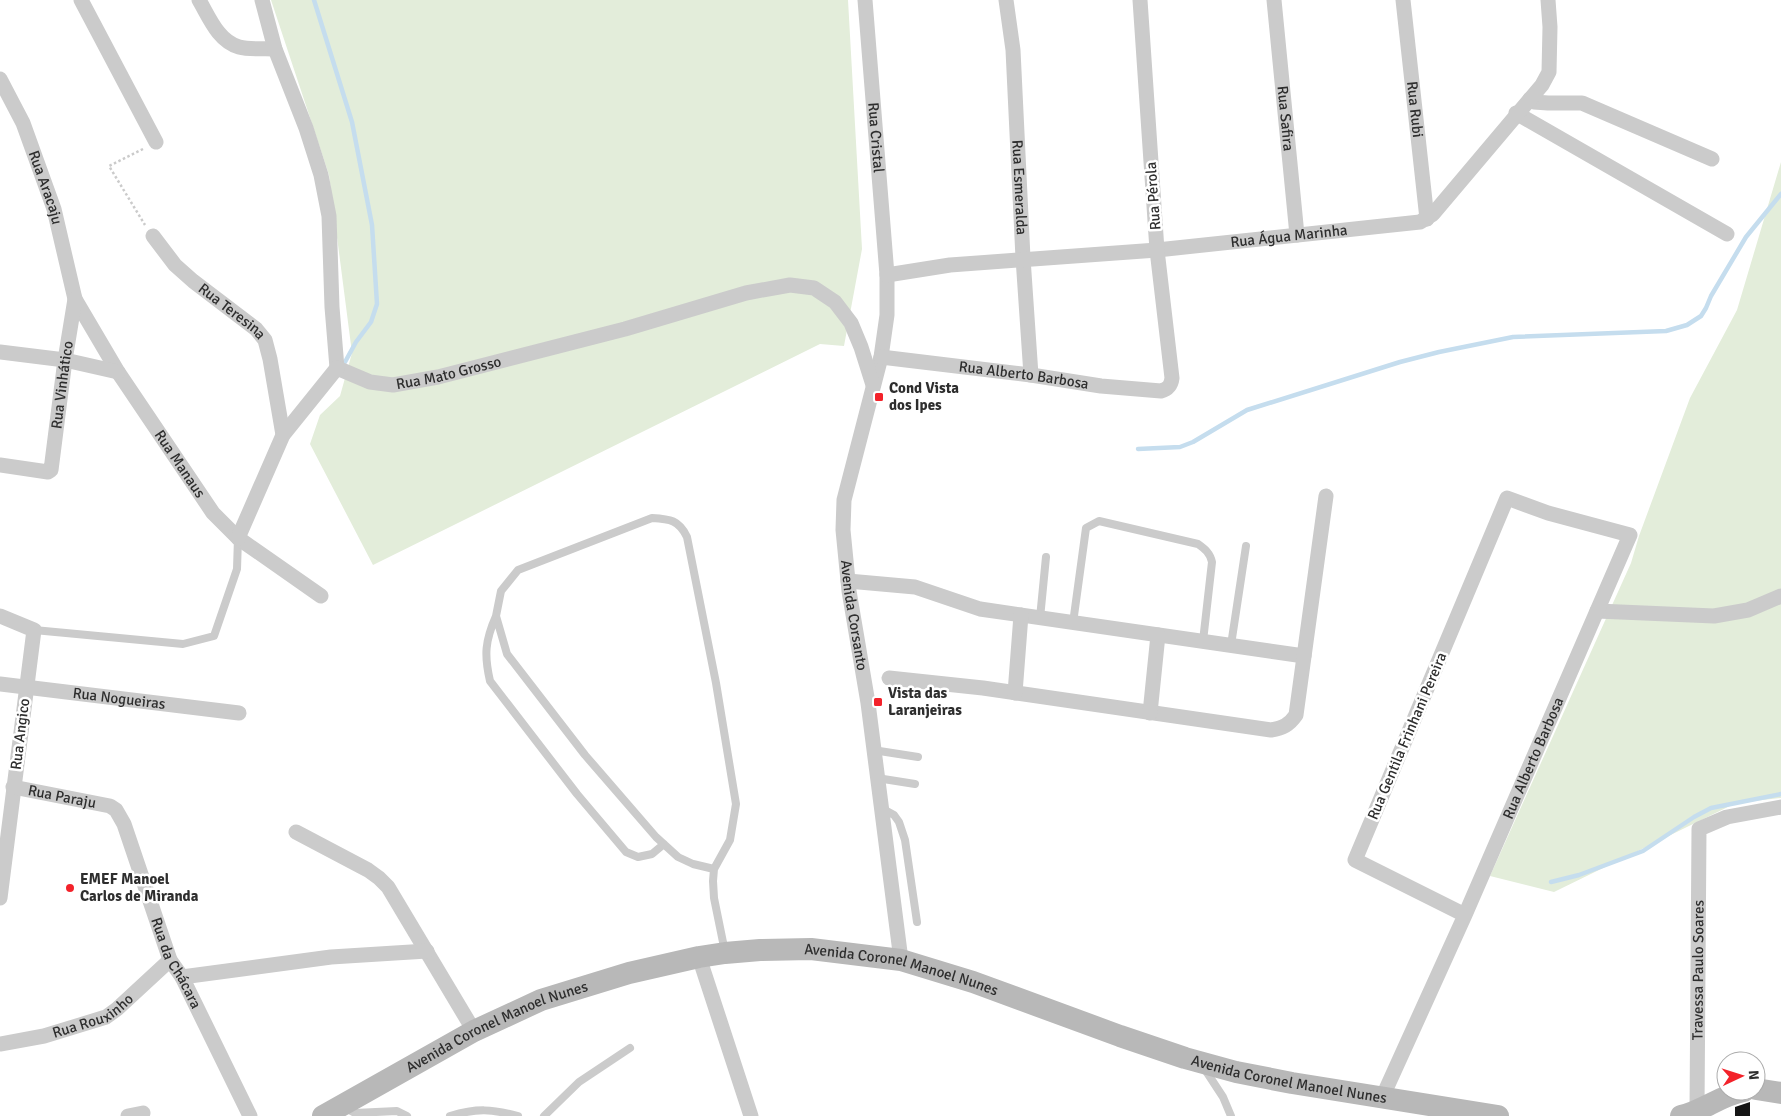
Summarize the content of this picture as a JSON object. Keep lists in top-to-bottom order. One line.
{"streets":{"street":["Rua Rubi","Rua Safira","Rua Cristal","Rua Aracaju","Rua Esmeralda","Rua Pérola","Rua Água Marinha","Rua Teresina","Rua Mato Grosso","Rua Alberto Barbosa","Rua Vinhático","Rua Manaus","Avenida Corsanto","Rua Nogueiras","Rua Angico","Rua Gentila Frinhani Pereira","Rua Paraju","Rua da Chácara","Travessa Paulo Soares","Avenida Coronel Manoel Nunes","Rua Rouxinho"]},"crossings":[["Rua Rubi","Rua Água Marinha"],["Rua Safira","Rua Água Marinha"],["Rua Cristal","Rua Água Marinha"],["Rua Cristal","Avenida Corsanto"],["Rua Aracaju","Rua Vinhático"],["Rua Aracaju","Rua Manaus"],["Rua Esmeralda","Rua Água Marinha"],["Rua Esmeralda","Rua Alberto Barbosa"],["Rua Pérola","Rua Água Marinha"],["Rua Pérola","Rua Alberto Barbosa"],["Rua Água Marinha","Avenida Corsanto"],["Rua Mato Grosso","Avenida Corsanto"],["Rua Alberto Barbosa","Avenida Corsanto"],["Rua Alberto Barbosa","Rua Gentila Frinhani Pereira"],["Rua Alberto Barbosa","Avenida Coronel Manoel Nunes"],["Rua Vinhático","Rua Manaus"],["Avenida Corsanto","Avenida Coronel Manoel Nunes"],["Rua Nogueiras","Rua Angico"],["Rua Angico","Rua Paraju"],["Rua Paraju","Rua da Chácara"],["Rua da Chácara","Rua Rouxinho"]],"places":{"transit":["Cond Vista dos Ipes","Vista das Laranjeiras"],"other":["EMEF Manoel Carlos de Miranda"]},"north":"right"}
